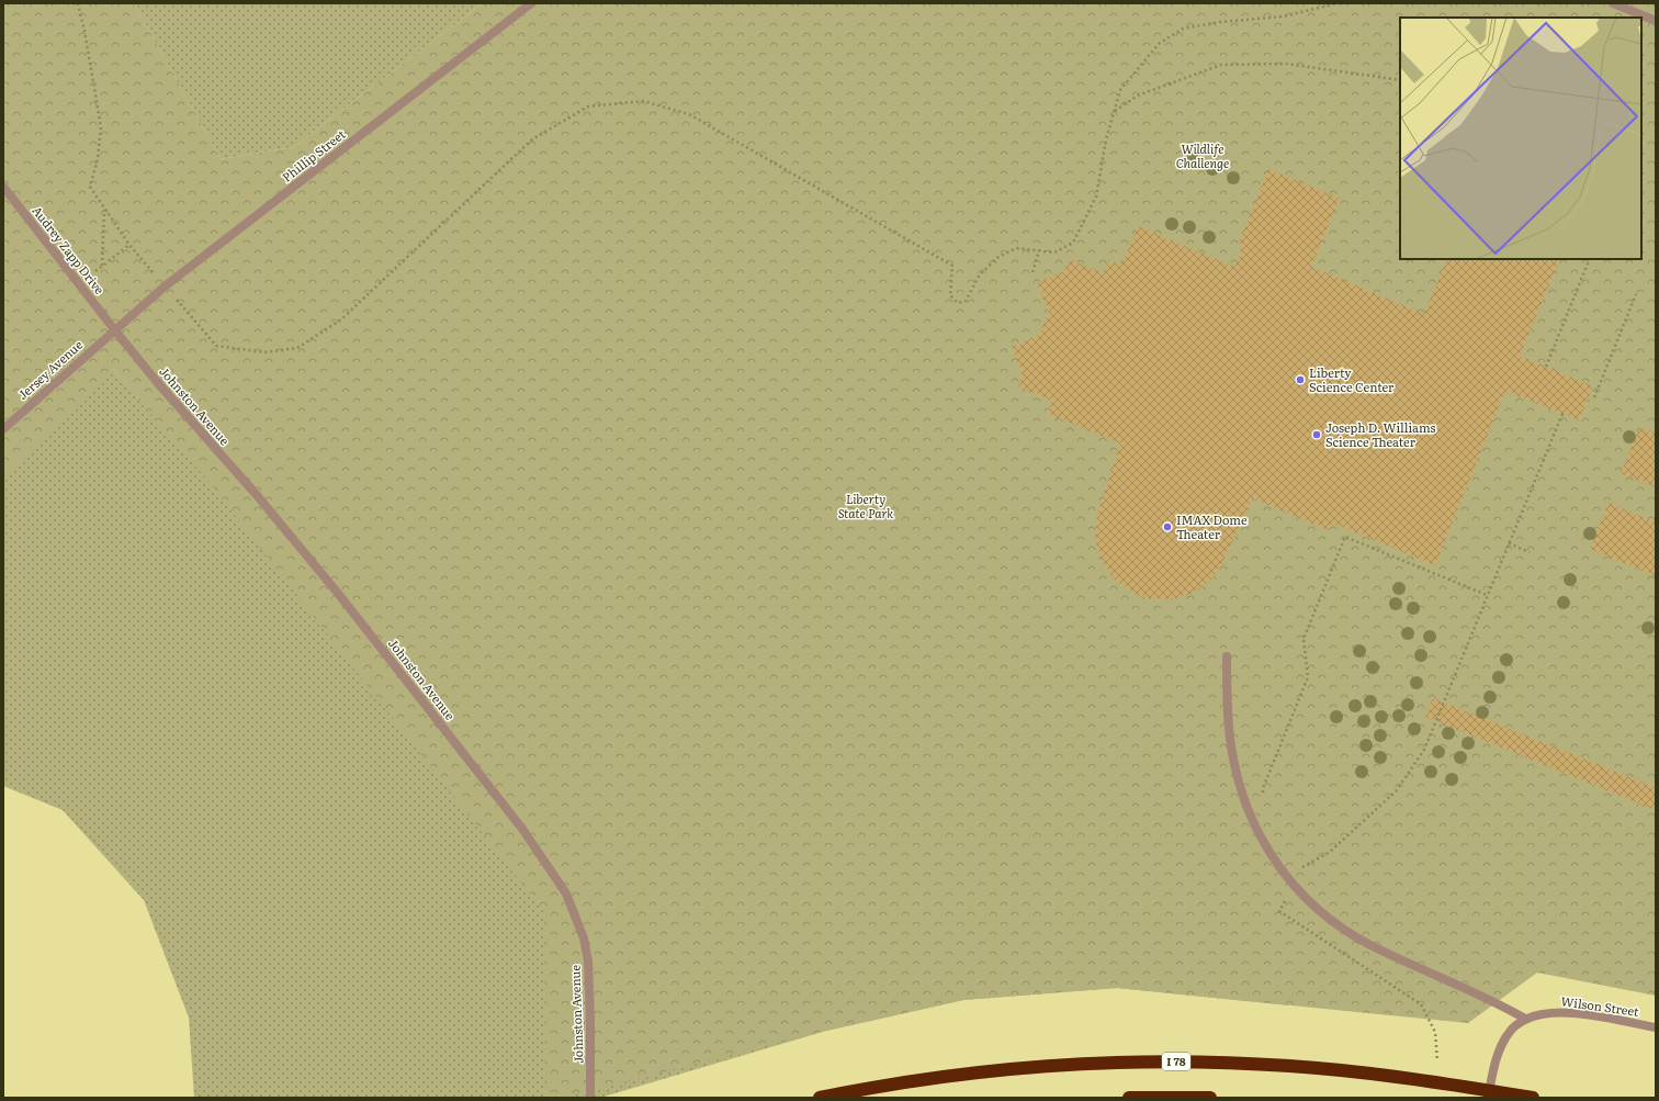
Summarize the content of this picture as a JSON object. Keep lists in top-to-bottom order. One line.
{"streets":{"highway":["I 78"],"street":["Phillip Street","Audrey Zapp Drive","Jersey Avenue","Johnston Avenue","Wilson Street"]},"crossings":[["Phillip Street","Audrey Zapp Drive"],["Phillip Street","Jersey Avenue"],["Phillip Street","Johnston Avenue"],["Audrey Zapp Drive","Jersey Avenue"],["Audrey Zapp Drive","Johnston Avenue"],["Jersey Avenue","Johnston Avenue"]],"parks":["Wildlife Challenge","Liberty State Park"],"places":["Liberty Science Center","Joseph D. Williams Science Theater","IMAX Dome Theater"]}
